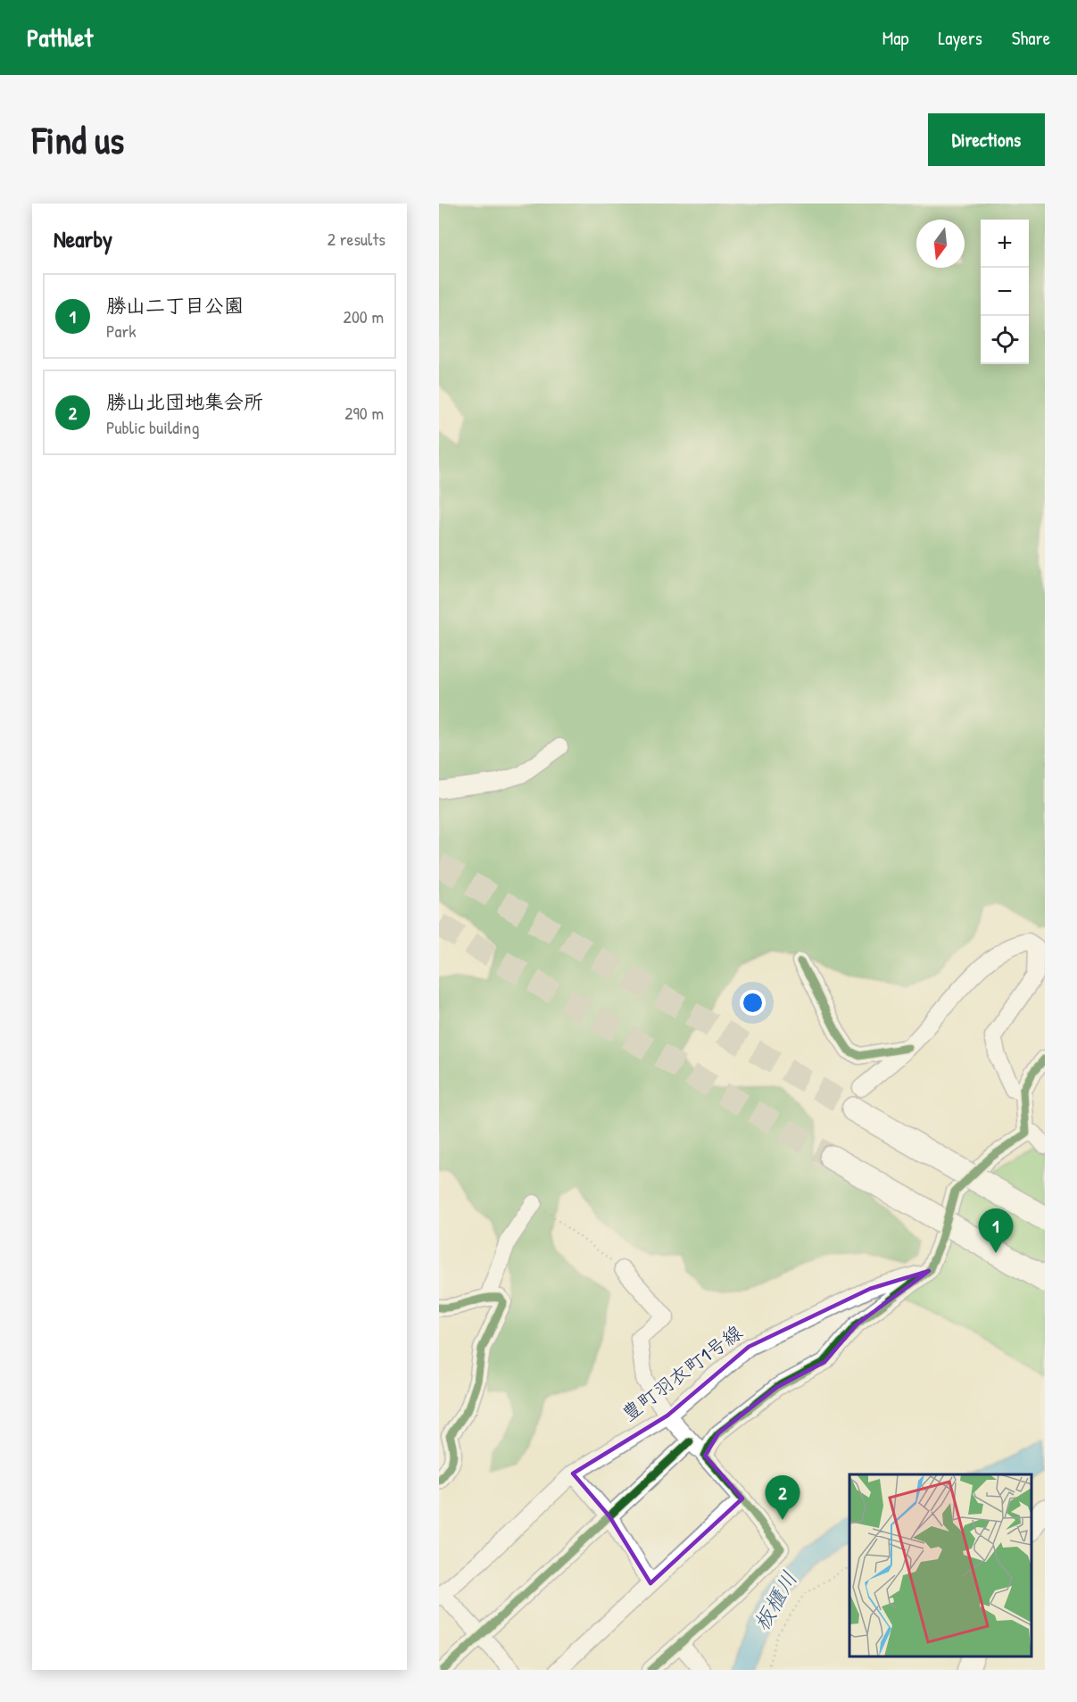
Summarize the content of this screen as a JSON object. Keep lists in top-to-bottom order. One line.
{"streets":{"street":["豊町羽衣町1号線"]},"water":["板櫃川"],"north":"bottom","page":{"header":"Pathlet","nav":["Map","Layers","Share"],"buttons":"Directions","title":"Find us","heading":["Nearby","2 results"],"map_buttons":["+","−"],"list":[{"mark":"1","name":"勝山二丁目公園","note":"Park","value":"200 m"},{"mark":"2","name":"勝山北団地集会所","note":"Public building","value":"290 m"}],"pins":["1","2"]}}
